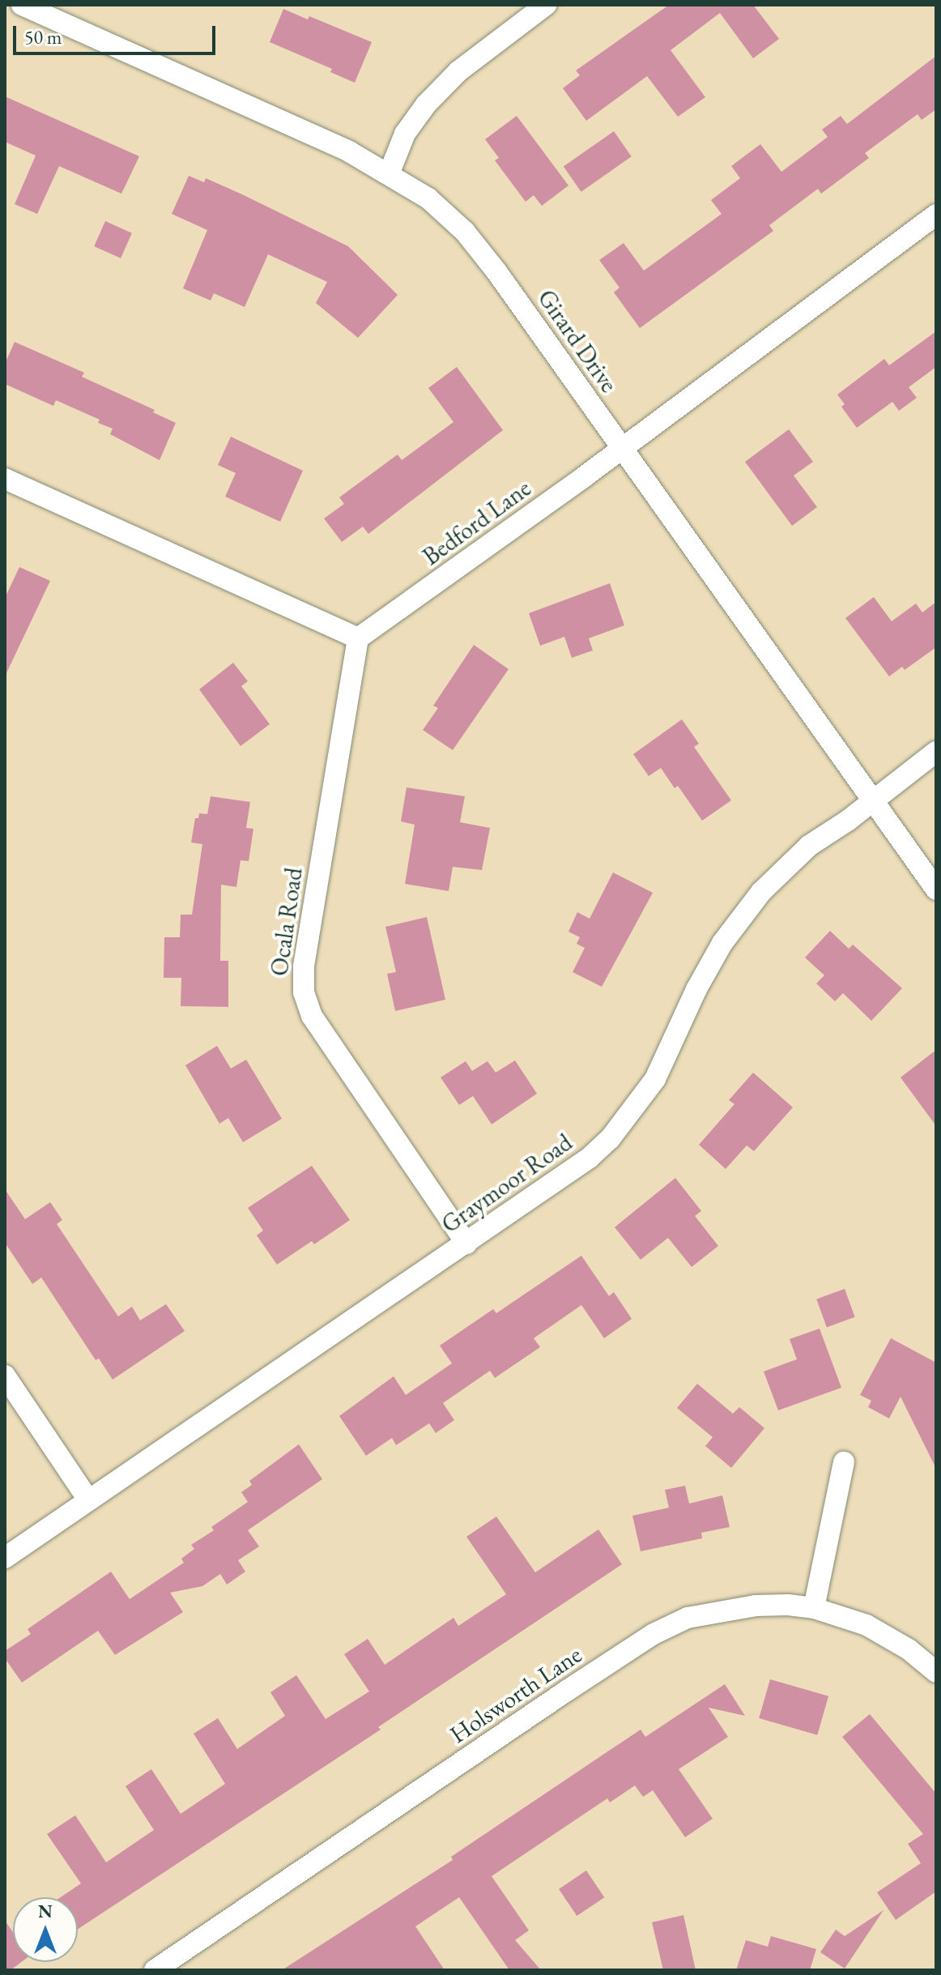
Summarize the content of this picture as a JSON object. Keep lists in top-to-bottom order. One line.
{"streets":{"street":["Girard Drive","Bedford Lane","Ocala Road","Graymoor Road","Holsworth Lane"]},"crossings":[["Girard Drive","Bedford Lane"],["Girard Drive","Graymoor Road"],["Bedford Lane","Ocala Road"],["Ocala Road","Graymoor Road"]],"scale_bar":"50 m","north":"top"}
